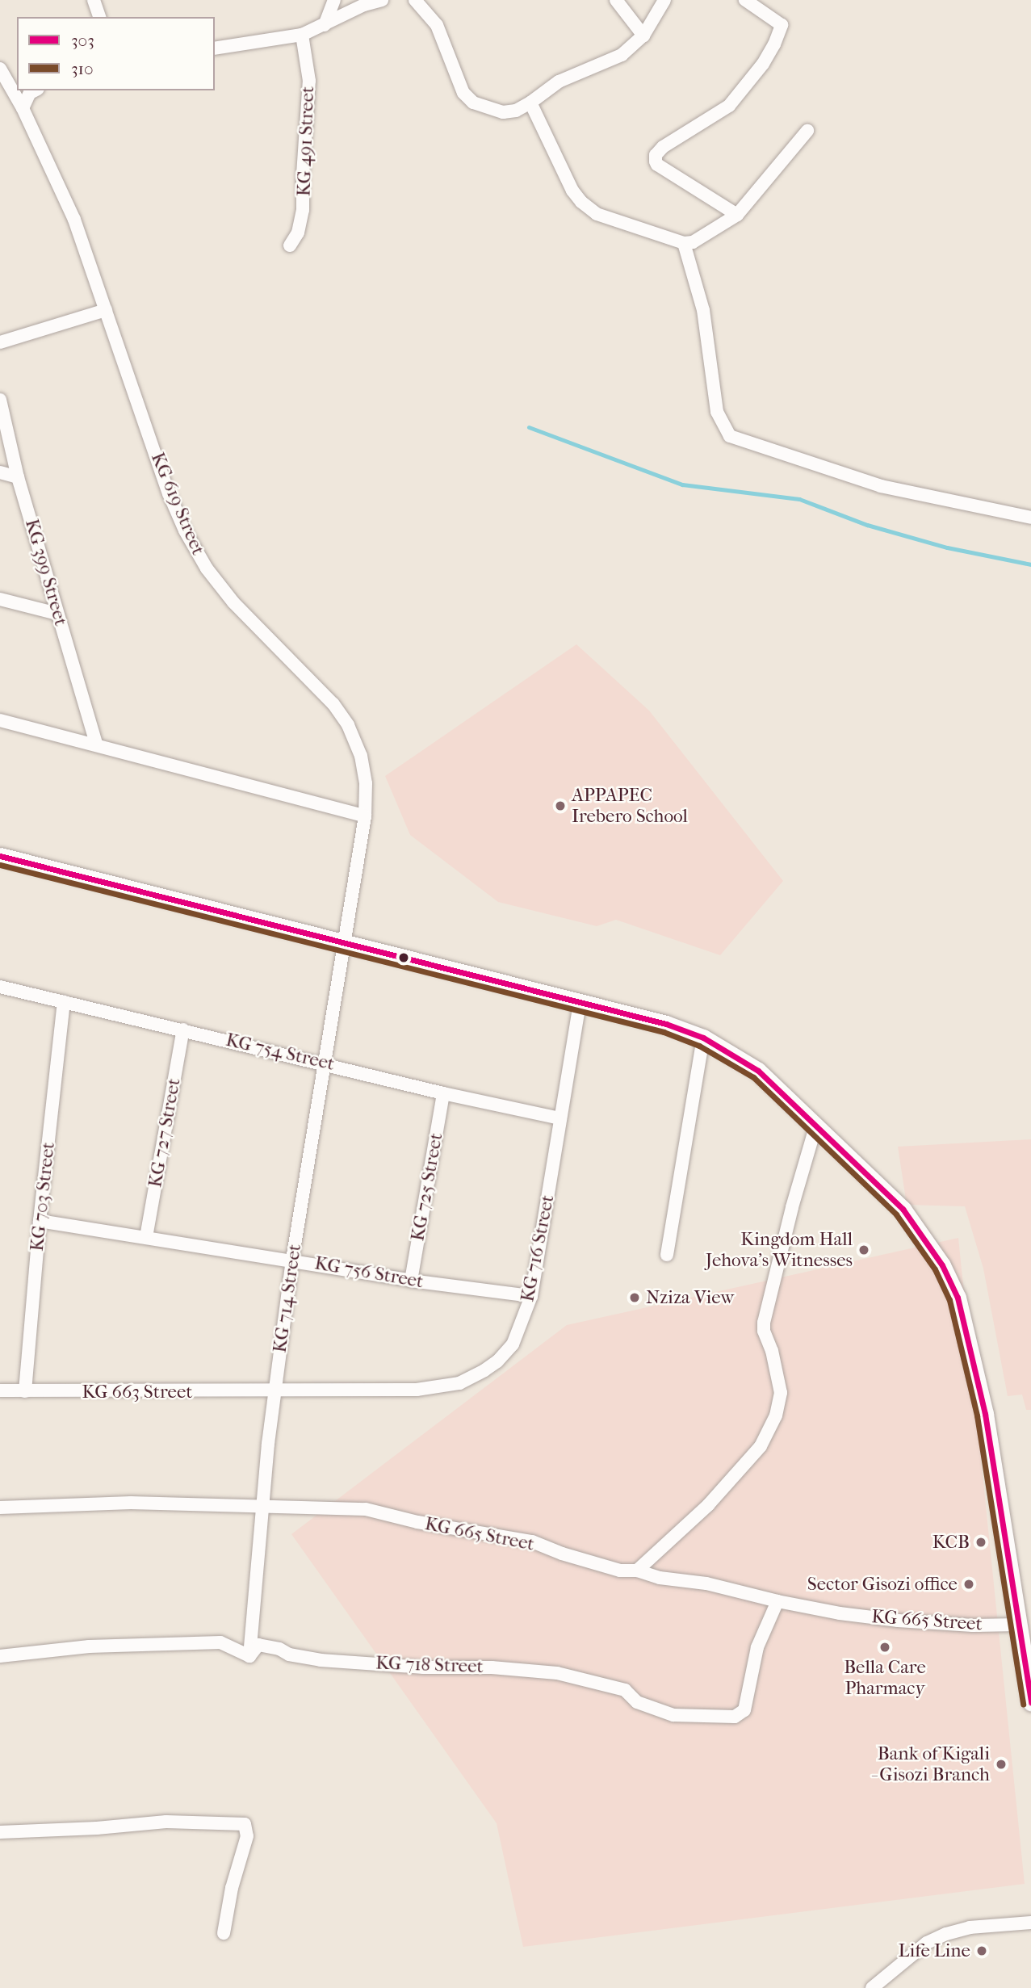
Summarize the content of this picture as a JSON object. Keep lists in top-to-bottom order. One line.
{"streets":{"street":["KG 491 Street","KG 619 Street","KG 399 Street","KG 754 Street","KG 727 Street","KG 725 Street","KG 703 Street","KG 716 Street","KG 756 Street","KG 714 Street","KG 663 Street","KG 665 Street","KG 718 Street"]},"crossings":[["KG 619 Street","KG 714 Street"],["KG 754 Street","KG 727 Street"],["KG 754 Street","KG 725 Street"],["KG 754 Street","KG 703 Street"],["KG 754 Street","KG 716 Street"],["KG 754 Street","KG 714 Street"],["KG 727 Street","KG 756 Street"],["KG 725 Street","KG 756 Street"],["KG 703 Street","KG 756 Street"],["KG 703 Street","KG 663 Street"],["KG 716 Street","KG 756 Street"],["KG 716 Street","KG 714 Street"],["KG 716 Street","KG 663 Street"],["KG 756 Street","KG 714 Street"],["KG 714 Street","KG 663 Street"],["KG 714 Street","KG 665 Street"],["KG 714 Street","KG 718 Street"],["KG 665 Street","KG 718 Street"]],"places":["APPAPEC Irebero School","Kingdom Hall Jehova's Witnesses","Nziza View","KCB","Sector Gisozi office","Bella Care Pharmacy","Bank of Kigali - Gisozi Branch","Life Line"],"lines":["transit line 303","transit line 310"],"legend":["303","310"]}
